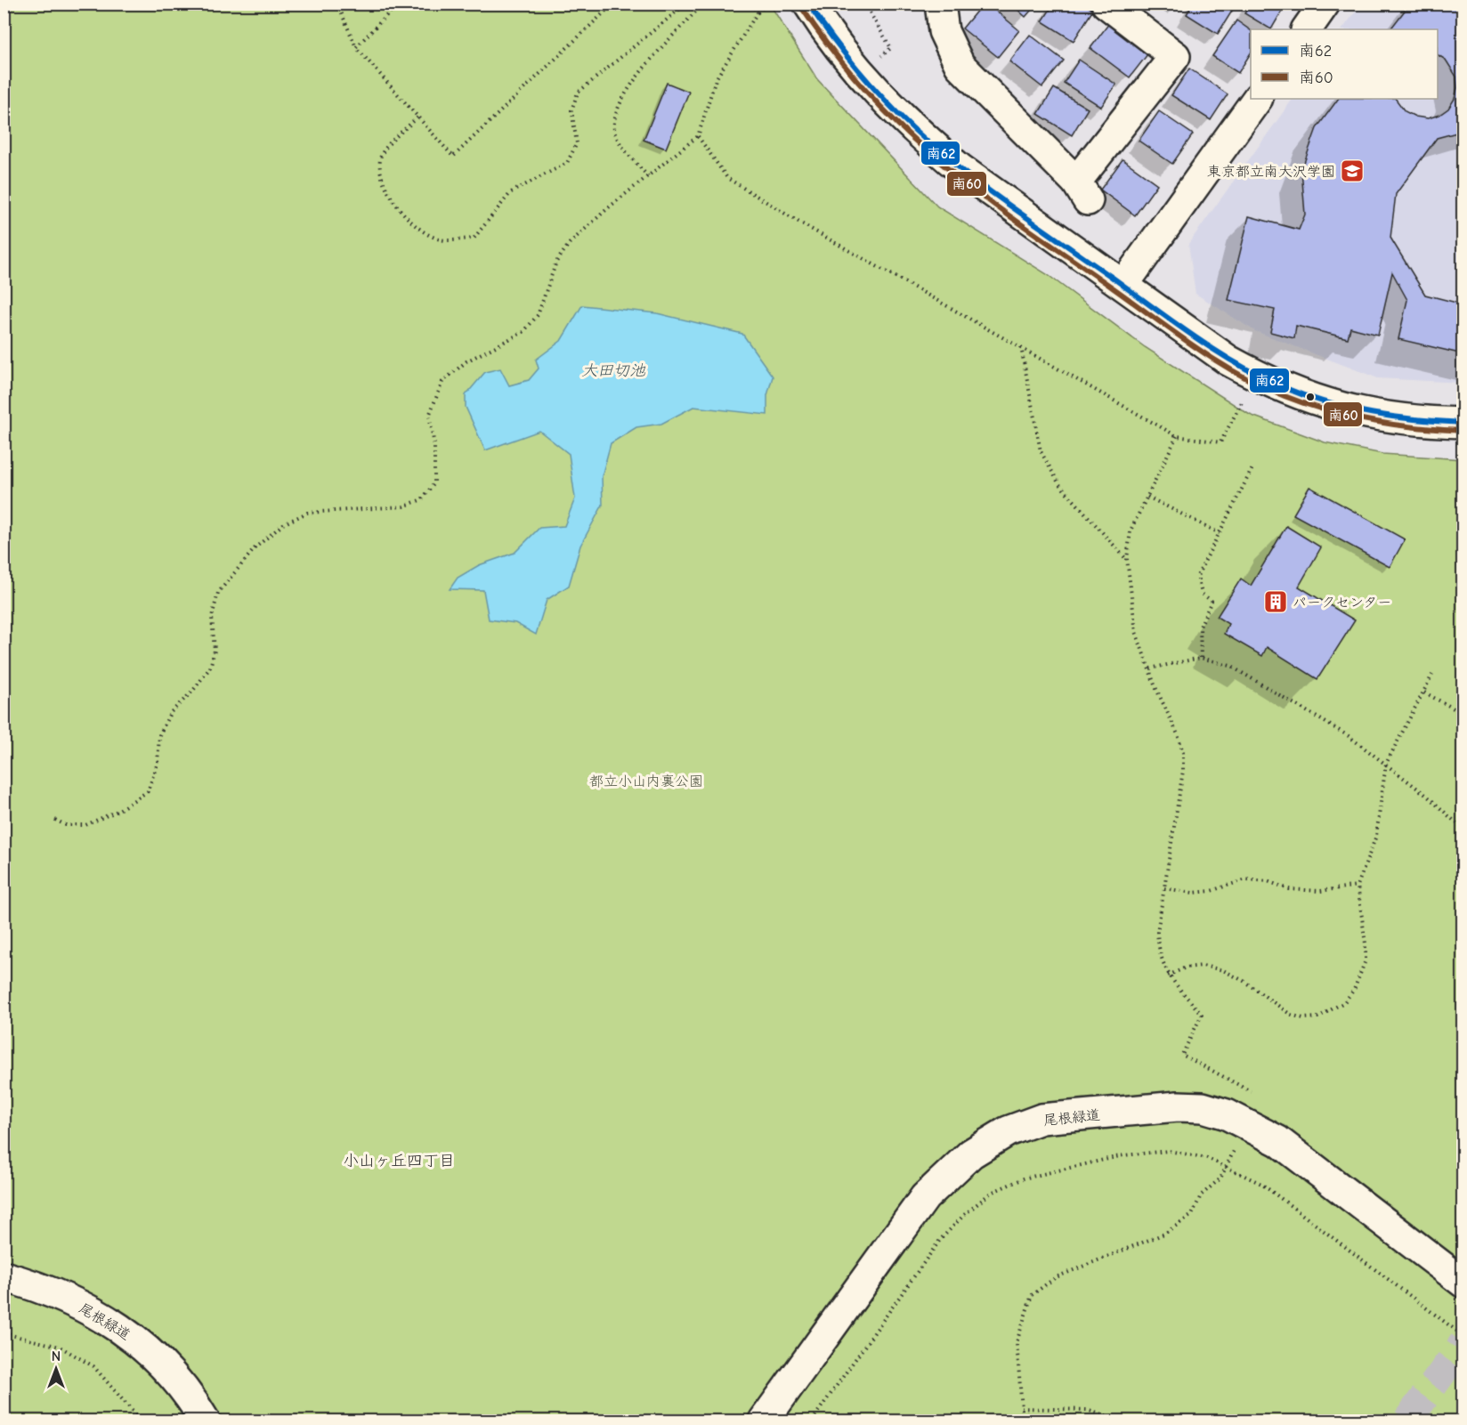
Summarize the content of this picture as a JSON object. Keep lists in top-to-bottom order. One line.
{"streets":{"street":["尾根緑道"]},"districts":["小山ヶ丘四丁目"],"water":["大田切池"],"parks":["都立小山内裏公園"],"places":{"school or university":["東京都立南大沢学園"],"building":["パークセンター"]},"lines":["transit line 南62","transit line 南60"],"legend":["南62","南60"],"north":"top"}
